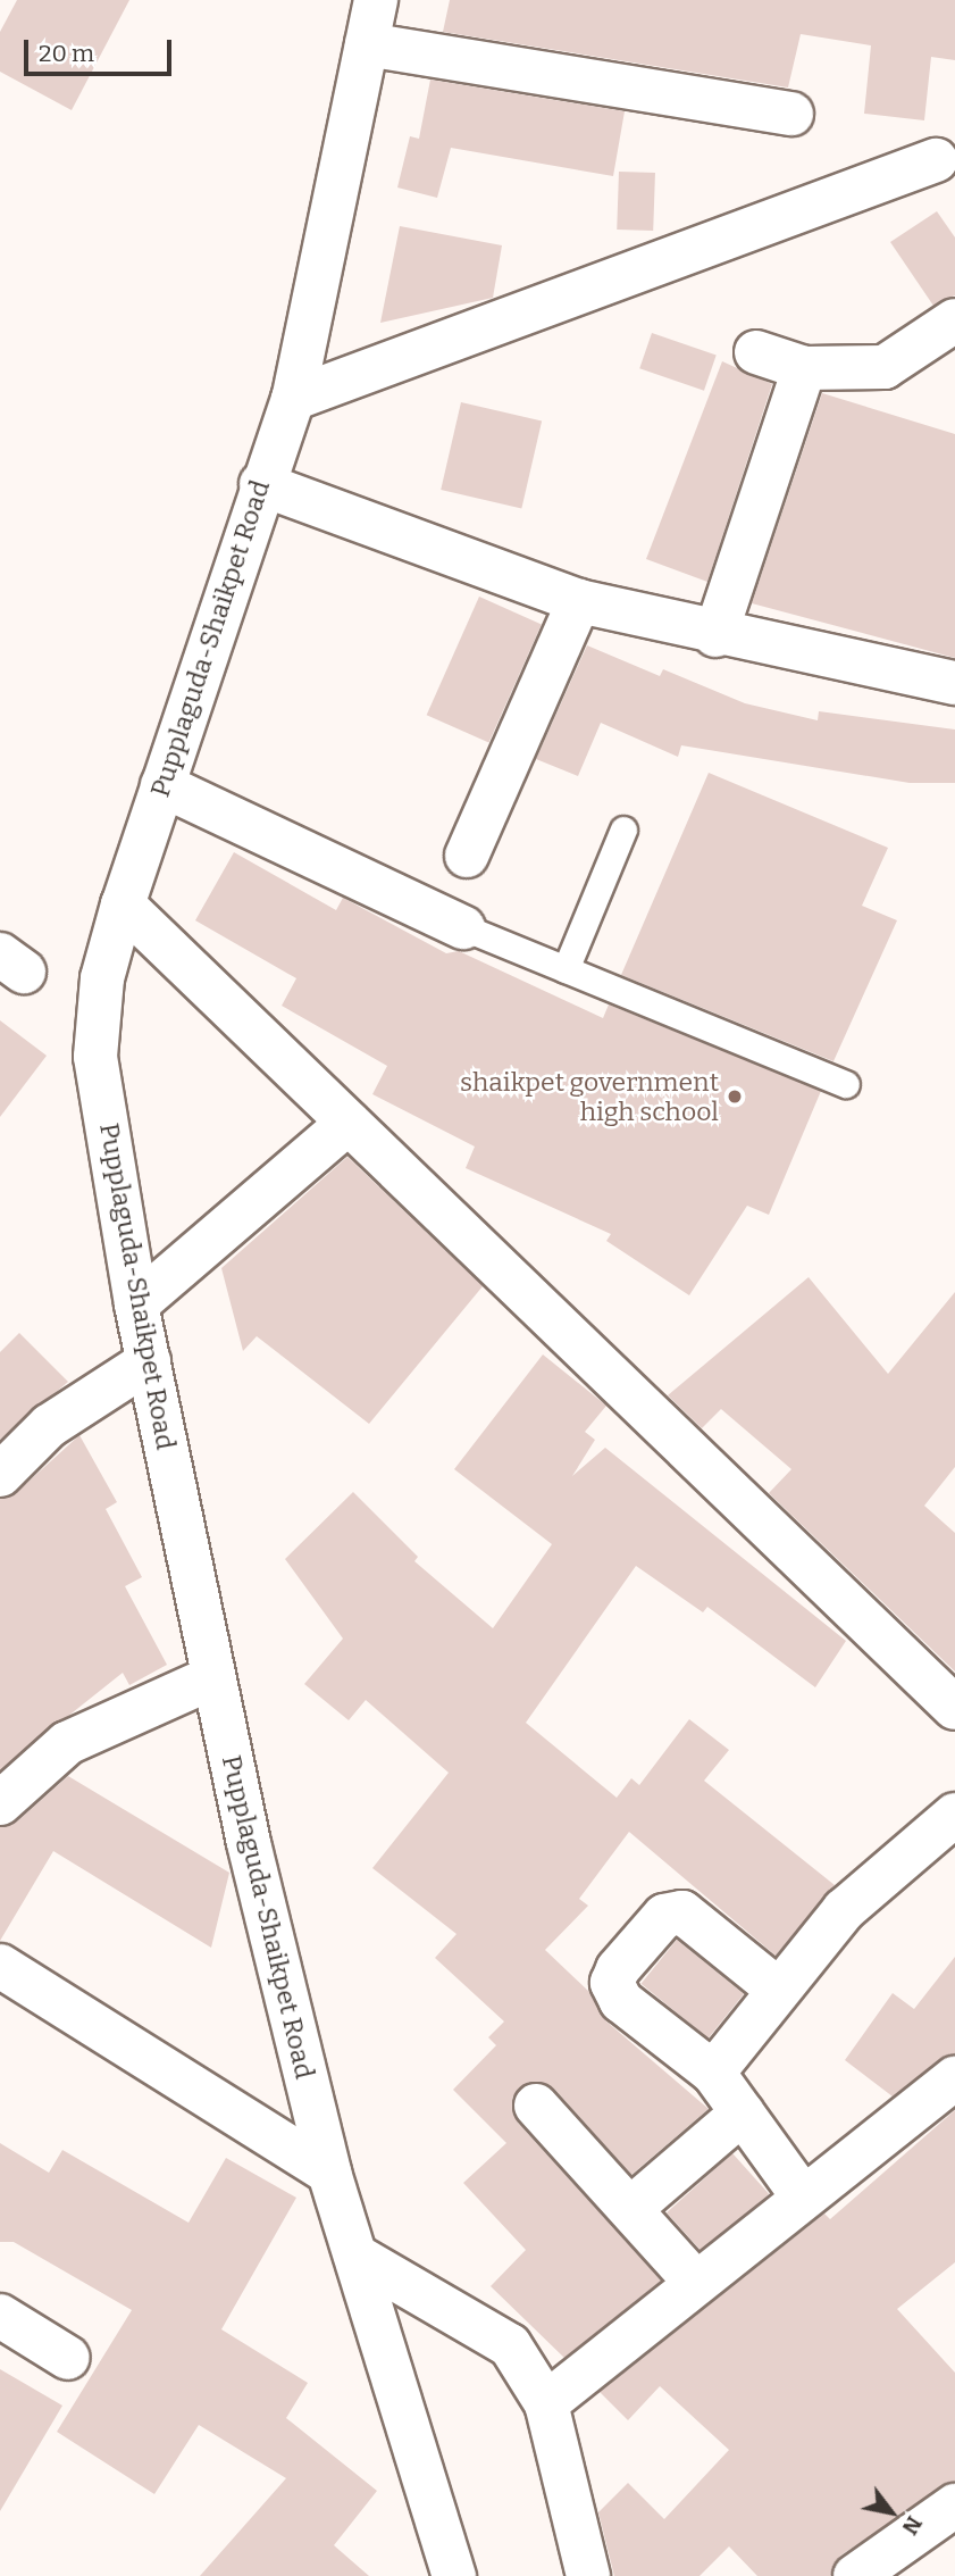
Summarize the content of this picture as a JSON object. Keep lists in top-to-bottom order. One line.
{"streets":{"street":["Pupplaguda-Shaikpet Road"]},"places":["shaikpet government high school"],"scale_bar":"20 m","north":"bottom right"}
